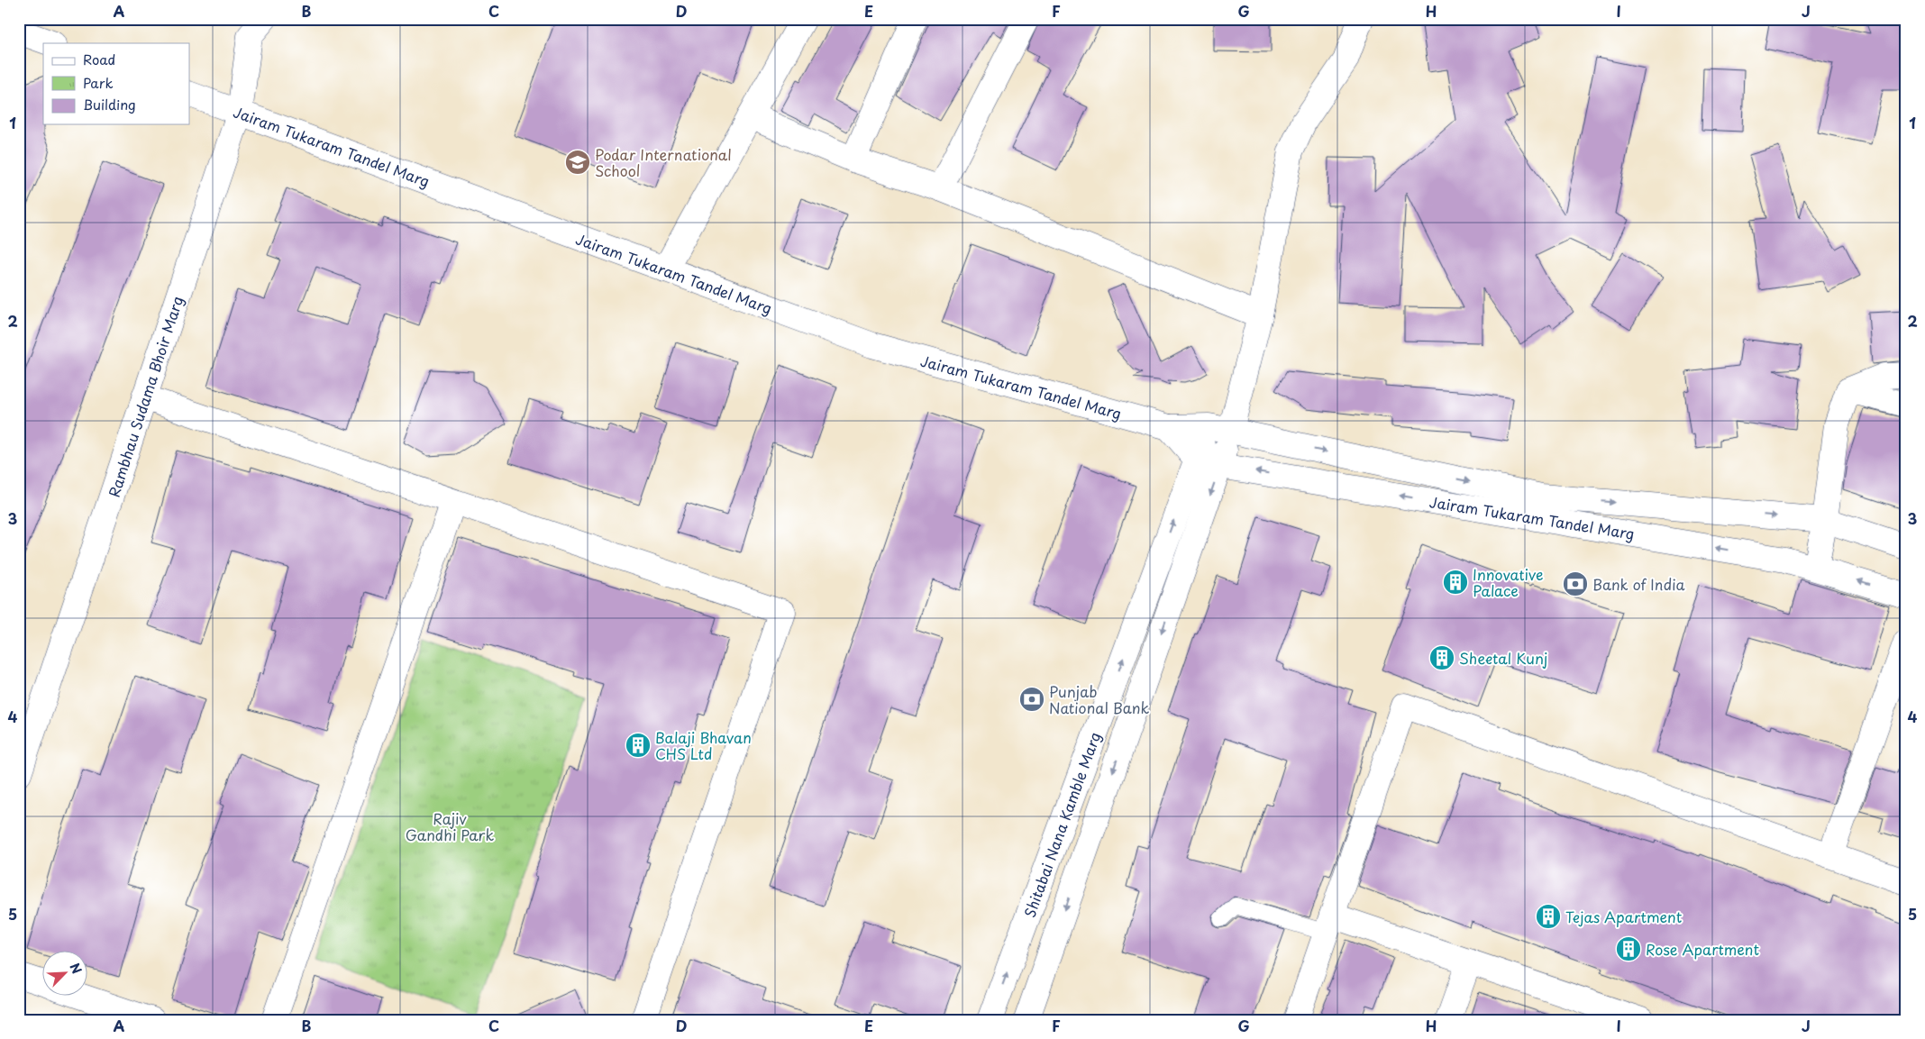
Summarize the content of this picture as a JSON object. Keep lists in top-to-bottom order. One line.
{"streets":{"street":["Jairam Tukaram Tandel Marg","Rambhau Sudama Bhoir Marg","Shitabai Nana Kamble Marg"]},"crossings":[["Jairam Tukaram Tandel Marg","Rambhau Sudama Bhoir Marg"],["Jairam Tukaram Tandel Marg","Shitabai Nana Kamble Marg"]],"parks":["Rajiv Gandhi Park"],"places":{"school or university":["Podar International School"],"building":["Innovative Palace","Sheetal Kunj","Balaji Bhavan CHS Ltd","Tejas Apartment","Rose Apartment"],"bank":["Bank of India","Punjab National Bank"]},"legend":["Road","Park","Building"],"north":"top right","grid":{"columns":["A","B","C","D","E","F","G","H","I","J"],"rows":["1","2","3","4","5"]}}
